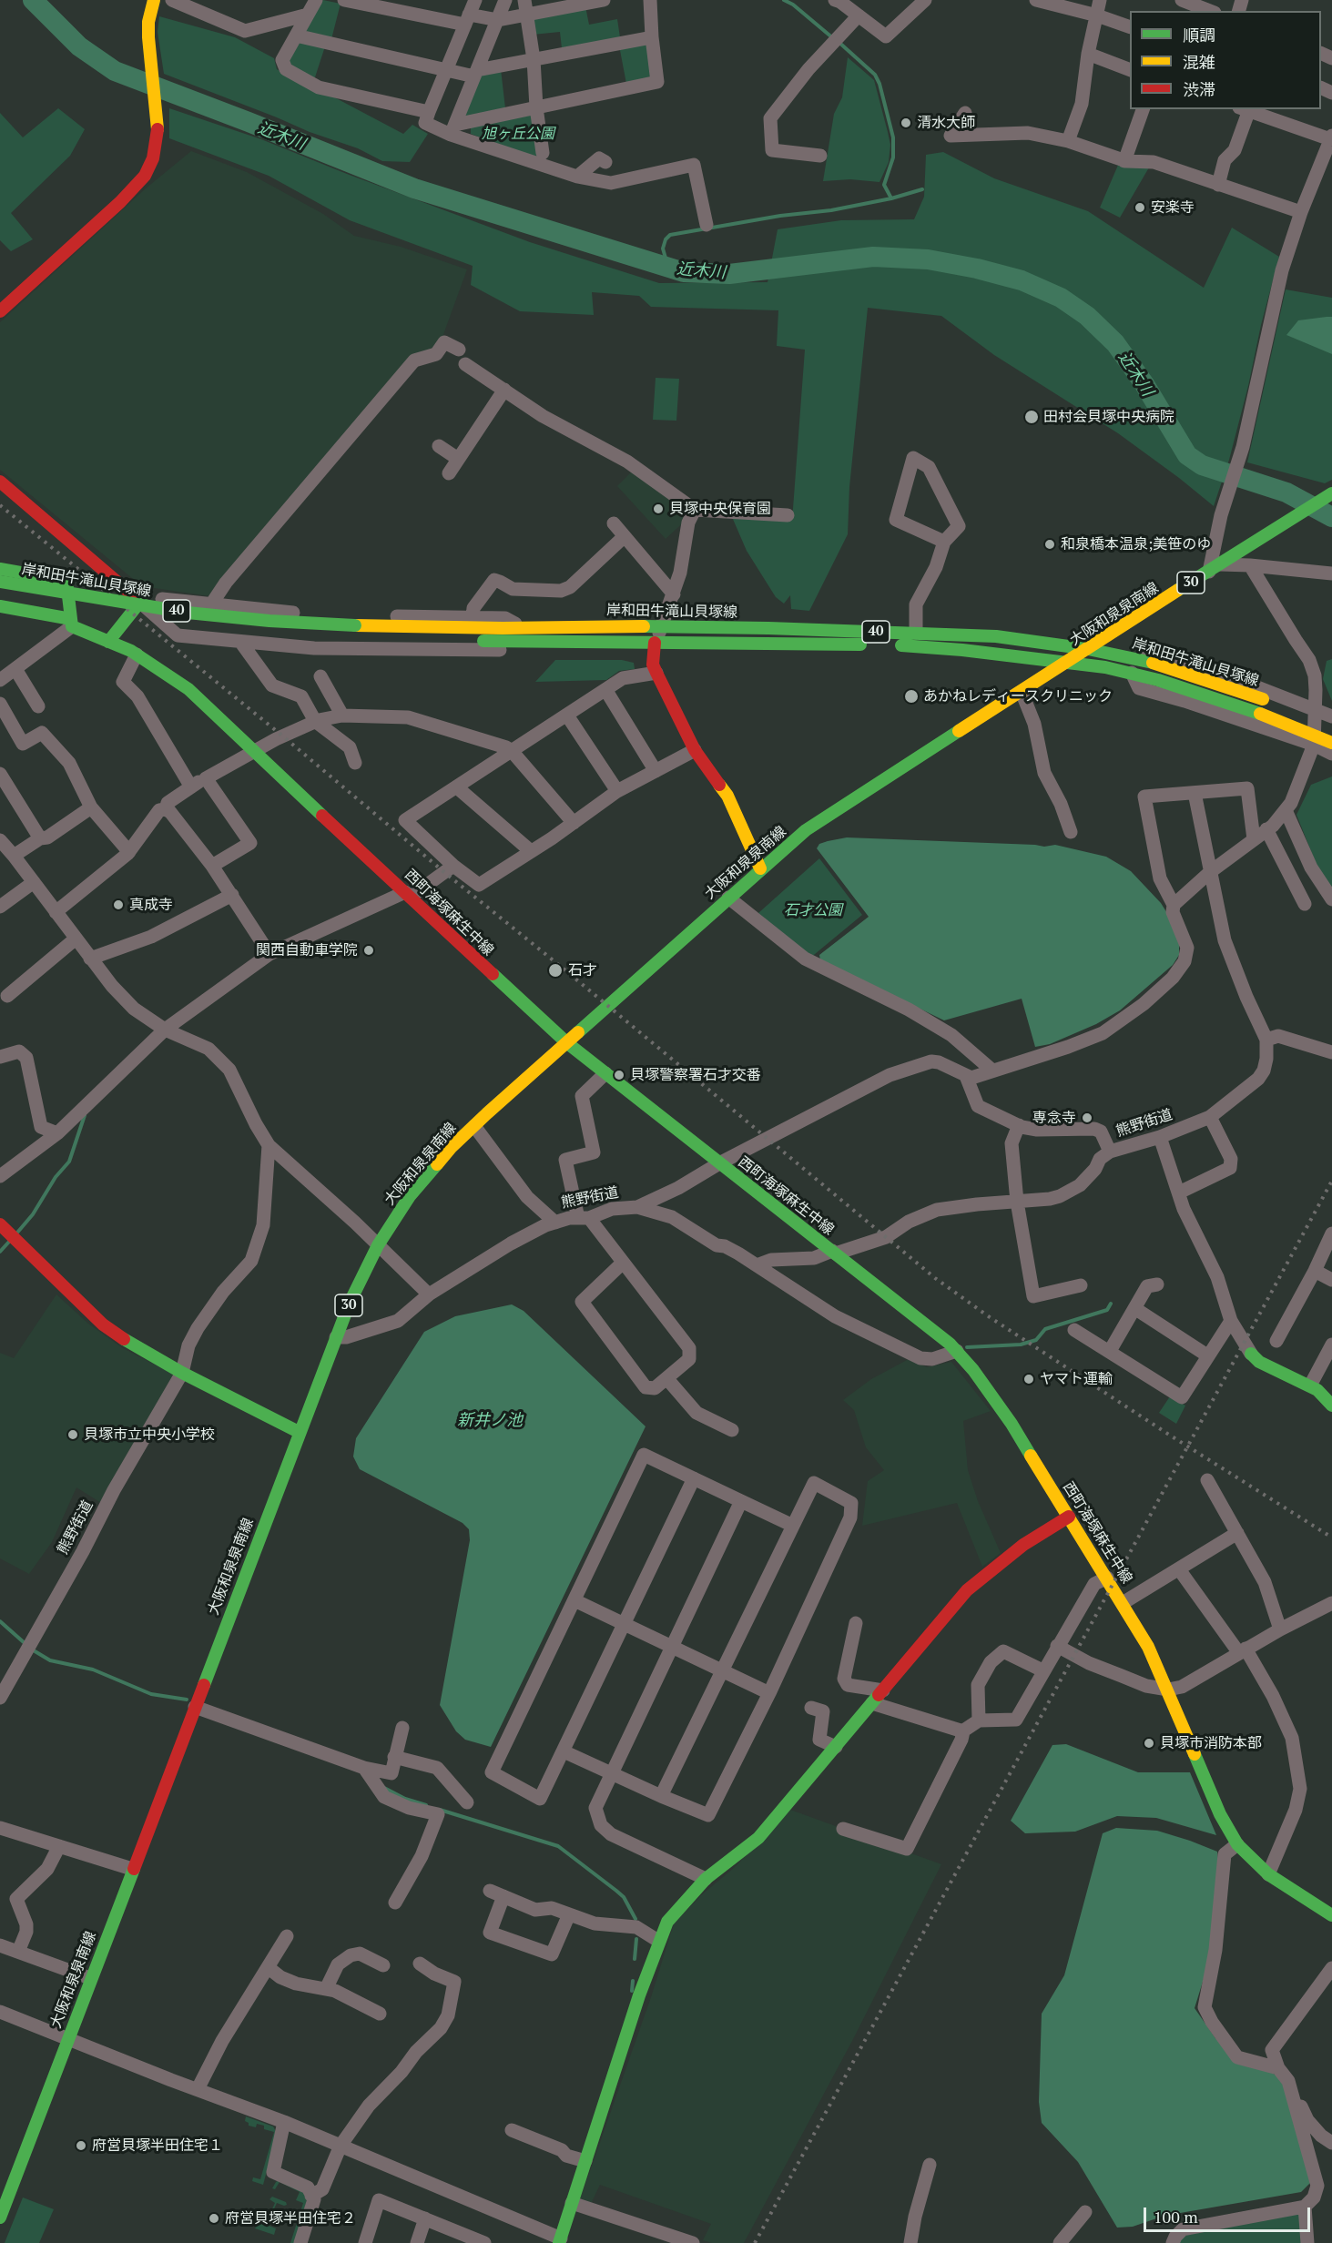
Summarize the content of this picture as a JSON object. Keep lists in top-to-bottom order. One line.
{"streets":{"main road":["岸和田牛滝山貝塚線","30","40","大阪和泉泉南線","西町海塚麻生中線"],"street":["熊野街道"]},"crossings":[["岸和田牛滝山貝塚線","大阪和泉泉南線"],["大阪和泉泉南線","西町海塚麻生中線"],["大阪和泉泉南線","熊野街道"],["西町海塚麻生中線","熊野街道"]],"water":["近木川","新井ノ池"],"parks":["旭ヶ丘公園","石才公園"],"places":["清水大師","安楽寺","田村会貝塚中央病院","貝塚中央保育園","和泉橋本温泉;美笹のゆ","あかねレディースクリニック","真成寺","関西自動車学院","石才","貝塚警察署石才交番","専念寺","ヤマト運輸","貝塚市立中央小学校","貝塚市消防本部","府営貝塚半田住宅１","府営貝塚半田住宅２"],"legend":["順調","混雑","渋滞"],"scale_bar":"100 m"}
